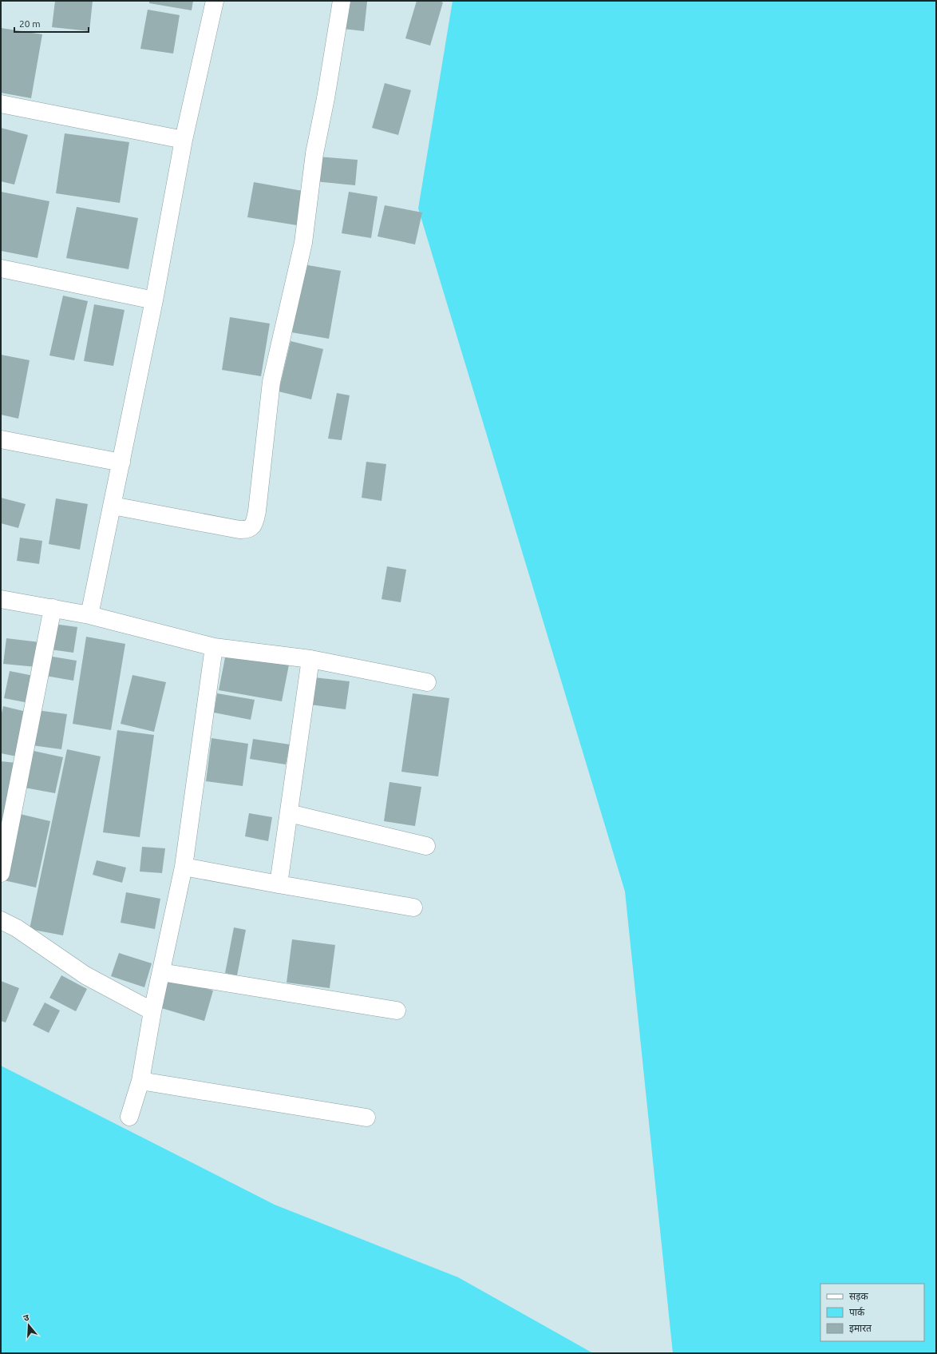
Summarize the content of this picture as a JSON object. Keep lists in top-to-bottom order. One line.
{"legend":["सड़क","पार्क","इमारत"],"scale_bar":"20 m","north":"top"}
